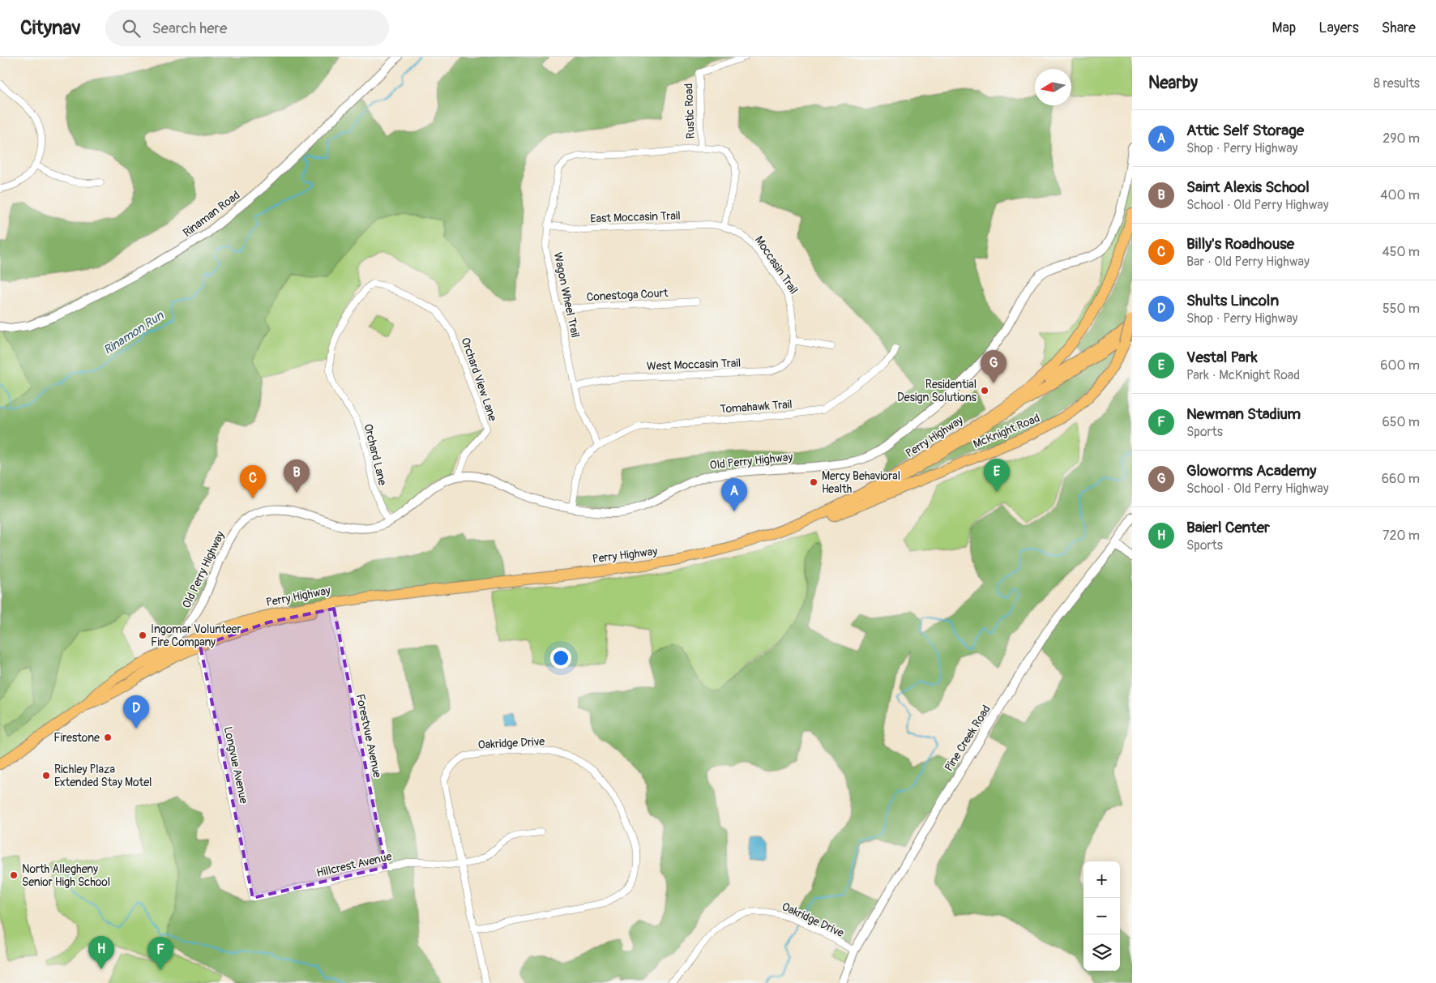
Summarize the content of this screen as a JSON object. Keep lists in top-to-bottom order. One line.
{"streets":{"main road":["McKnight Road","Perry Highway"],"street":["Rustic Road","Rinaman Road","East Moccasin Trail","Moccasin Trail","Wagon Wheel Trail","Conestoga Court","West Moccasin Trail","Orchard View Lane","Tomahawk Trail","Orchard Lane","Old Perry Highway","Forestvue Avenue","Pine Creek Road","Oakridge Drive","Longvue Avenue","Hillcrest Avenue"]},"crossings":[["Rustic Road","Wagon Wheel Trail"],["East Moccasin Trail","Moccasin Trail"],["East Moccasin Trail","Wagon Wheel Trail"],["Moccasin Trail","Wagon Wheel Trail"],["Moccasin Trail","West Moccasin Trail"],["Wagon Wheel Trail","Conestoga Court"],["Wagon Wheel Trail","West Moccasin Trail"],["Wagon Wheel Trail","Tomahawk Trail"],["Orchard View Lane","Orchard Lane"],["Orchard View Lane","Old Perry Highway"],["McKnight Road","Perry Highway"],["Perry Highway","Old Perry Highway"],["Perry Highway","Forestvue Avenue"],["Perry Highway","Longvue Avenue"],["Orchard Lane","Old Perry Highway"],["Forestvue Avenue","Hillcrest Avenue"],["Pine Creek Road","Oakridge Drive"],["Oakridge Drive","Hillcrest Avenue"],["Longvue Avenue","Hillcrest Avenue"]],"water":["Rinamon Run"],"places":["Residential Design Solutions","Mercy Behavioral Health","Ingomar Volunteer Fire Company","Firestone","Richley Plaza Extended Stay Motel","North Allegheny Senior High School"],"north":"left","page":{"header":"Citynav","search":"Search here","nav":["Map","Layers","Share"],"heading":["Nearby","8 results"],"list":[{"mark":"A","name":"Attic Self Storage","note":"Shop · Perry Highway","value":"290 m"},{"mark":"B","name":"Saint Alexis School","note":"School · Old Perry Highway","value":"400 m"},{"mark":"C","name":"Billy's Roadhouse","note":"Bar · Old Perry Highway","value":"450 m"},{"mark":"D","name":"Shults Lincoln","note":"Shop · Perry Highway","value":"550 m"},{"mark":"E","name":"Vestal Park","note":"Park · McKnight Road","value":"600 m"},{"mark":"F","name":"Newman Stadium","note":"Sports","value":"650 m"},{"mark":"G","name":"Gloworms Academy","note":"School · Old Perry Highway","value":"660 m"},{"mark":"H","name":"Baierl Center","note":"Sports","value":"720 m"}],"pins":["G","E","B","C","A","D","H","F"],"map_buttons":["+","−"]}}
